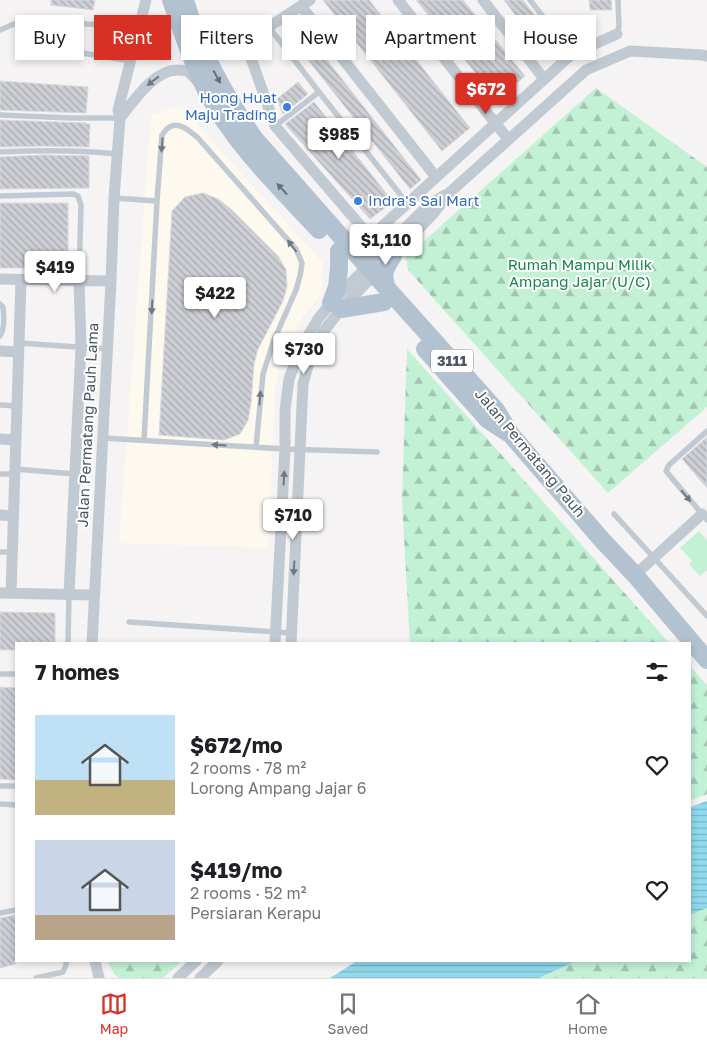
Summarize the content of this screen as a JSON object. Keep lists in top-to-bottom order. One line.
{"streets":{"main road":["3111","Jalan Permatang Pauh"],"street":["Jalan Permatang Pauh Lama"]},"parks":["Rumah Mampu Milik Ampang Jajar (U/C)"],"places":["Hong Huat Maju Trading","Indra's Sai Mart"],"page":{"chip":["Buy","Rent","Filters","New","Apartment","House"],"price":["$672","$985","$1,110","$419","$422","$730","$710"],"heading":"7 homes","list":[{"name":"$672/mo","note":"2 rooms · 78 m² · Lorong Ampang Jajar 6"},{"name":"$419/mo","note":"2 rooms · 52 m² · Persiaran Kerapu"}],"tabs":["Map","Saved","Home"]}}
